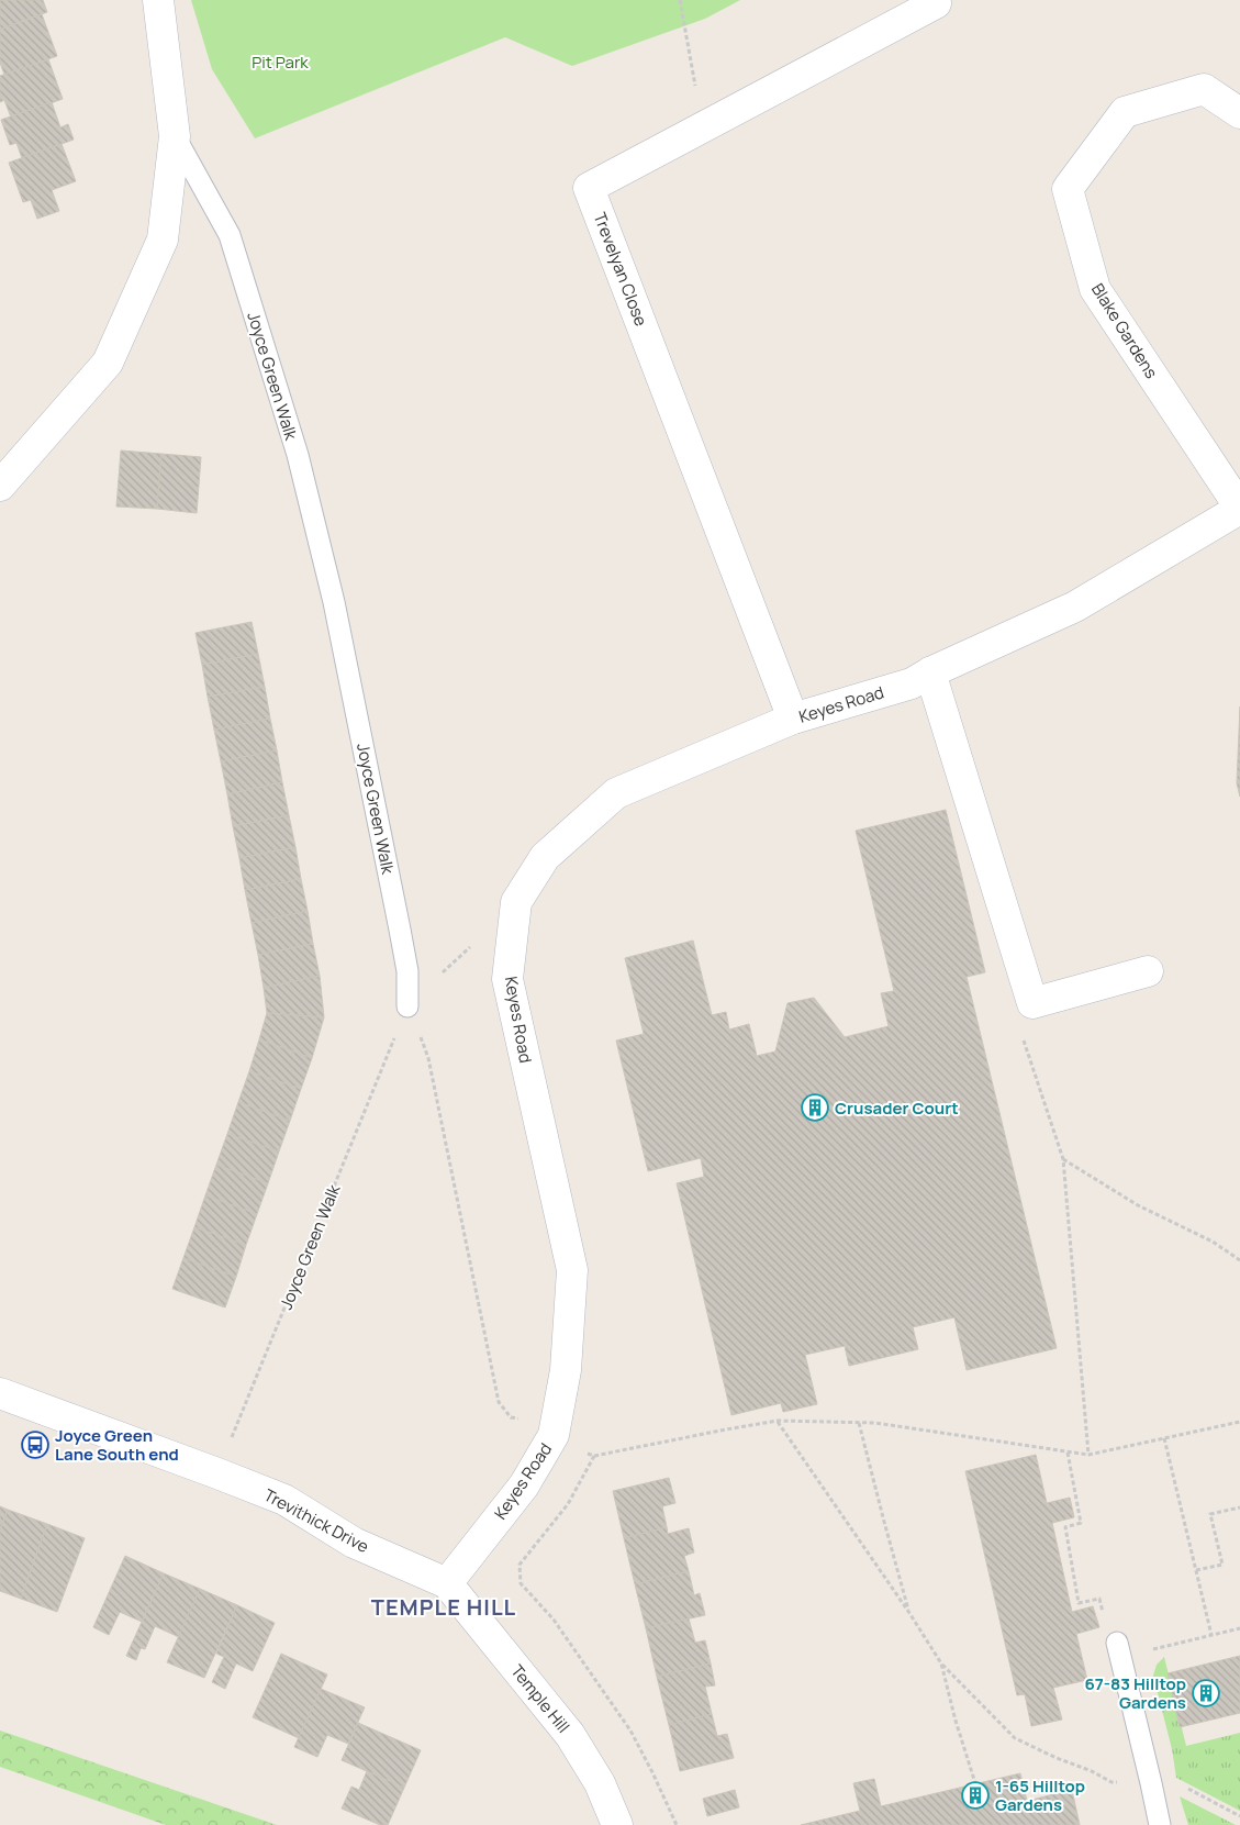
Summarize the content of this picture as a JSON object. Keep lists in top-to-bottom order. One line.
{"streets":{"street":["Trevelyan Close","Blake Gardens","Keyes Road","Trevithick Drive","Temple Hill"],"lane":["Joyce Green Walk"]},"crossings":[["Trevelyan Close","Keyes Road"],["Blake Gardens","Keyes Road"],["Joyce Green Walk","Trevithick Drive"],["Keyes Road","Trevithick Drive"],["Keyes Road","Temple Hill"],["Trevithick Drive","Temple Hill"]],"districts":["TEMPLE HILL"],"parks":["Pit Park"],"places":{"building":["Crusader Court","67-83 Hilltop Gardens","1-65 Hilltop Gardens"],"bus stop":["Joyce Green Lane South end"]}}
